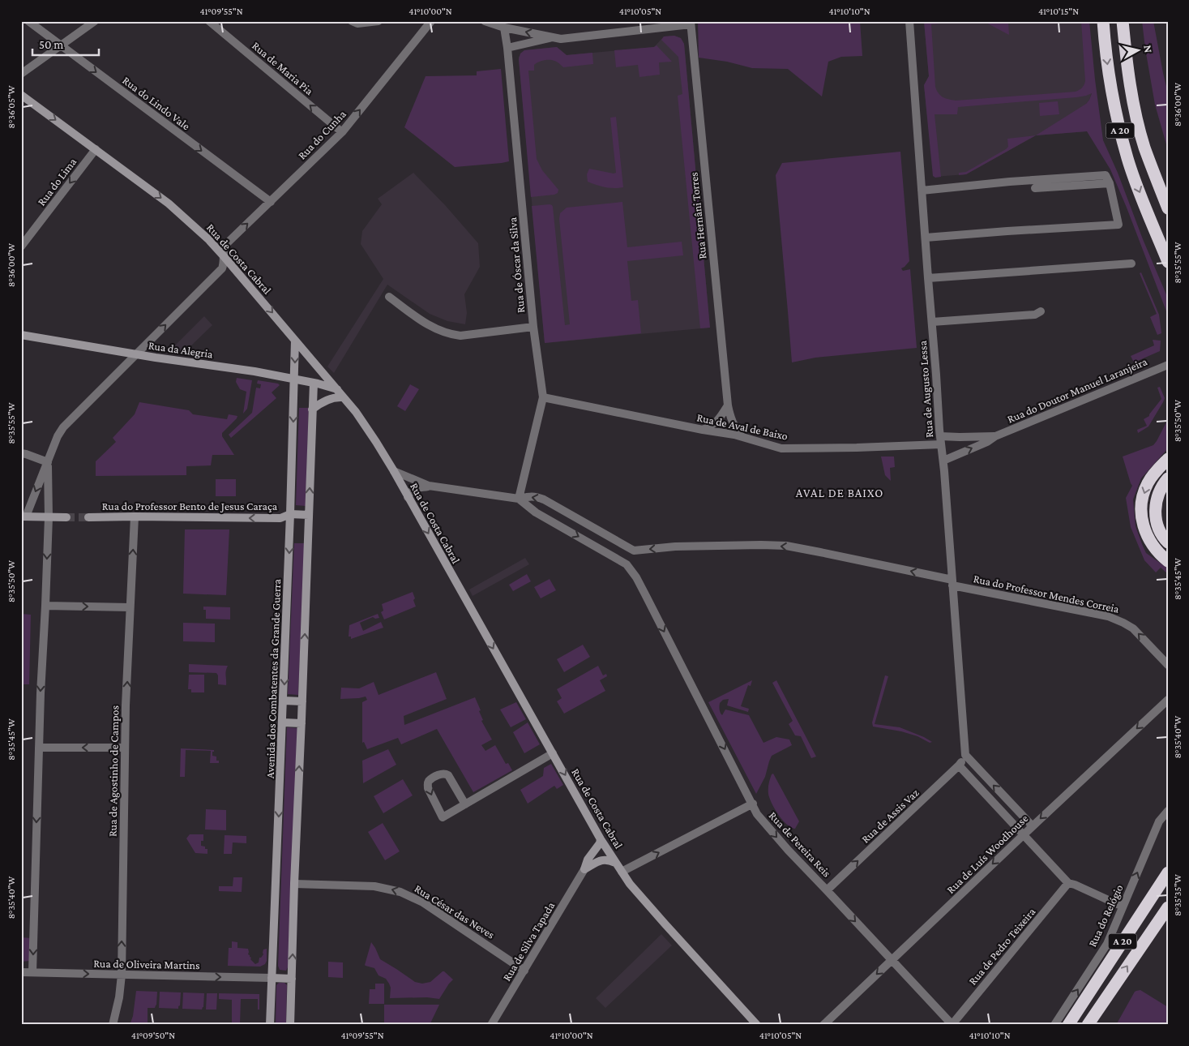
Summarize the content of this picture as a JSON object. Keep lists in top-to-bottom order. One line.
{"streets":{"highway":["A 20"],"main road":["Rua de Costa Cabral","Rua da Alegria","Rua do Professor Bento de Jesus Caraça","Avenida dos Combatentes da Grande Guerra"],"street":["Rua de Maria Pia","Rua do Lindo Vale","Rua do Cunha","Rua do Lima","Rua Hernâni Torres","Rua de Óscar da Silva","Rua de Augusto Lessa","Rua do Doutor Manuel Laranjeira","Rua de Aval de Baixo","Rua do Professor Mendes Correia","Rua de Agostinho de Campos","Rua de Assis Vaz","Rua de Pereira Reis","Rua de Luís Woodhouse","Rua César das Neves","Rua do Relógio","Rua de Silva Tapada","Rua de Pedro Teixeira","Rua de Oliveira Martins"]},"crossings":[["Rua de Maria Pia","Rua do Cunha"],["Rua do Lindo Vale","Rua do Cunha"],["Rua do Cunha","Rua de Costa Cabral"],["Rua do Cunha","Rua da Alegria"],["Rua do Lima","Rua de Costa Cabral"],["Rua Hernâni Torres","Rua de Aval de Baixo"],["Rua de Costa Cabral","Rua da Alegria"],["Rua de Costa Cabral","Avenida dos Combatentes da Grande Guerra"],["Rua de Óscar da Silva","Rua de Aval de Baixo"],["Rua da Alegria","Avenida dos Combatentes da Grande Guerra"],["Rua de Augusto Lessa","Rua do Doutor Manuel Laranjeira"],["Rua de Augusto Lessa","Rua de Aval de Baixo"],["Rua de Augusto Lessa","Rua do Professor Mendes Correia"],["Rua de Augusto Lessa","Rua de Assis Vaz"],["Rua do Doutor Manuel Laranjeira","Rua de Aval de Baixo"],["Rua do Professor Bento de Jesus Caraça","Avenida dos Combatentes da Grande Guerra"],["Rua do Professor Bento de Jesus Caraça","Rua de Agostinho de Campos"],["Avenida dos Combatentes da Grande Guerra","Rua de Oliveira Martins"],["Rua de Agostinho de Campos","Rua de Oliveira Martins"],["Rua de Assis Vaz","Rua de Pereira Reis"],["Rua de Pereira Reis","Rua de Luís Woodhouse"],["Rua de Pereira Reis","Rua de Pedro Teixeira"],["Rua César das Neves","Rua de Silva Tapada"]],"one_way":["Rua de Maria Pia","Rua do Lindo Vale","Rua do Lima","Rua de Costa Cabral","Rua do Professor Bento de Jesus Caraça","Rua do Professor Mendes Correia","Rua de Agostinho de Campos","Rua de Assis Vaz","Rua de Pereira Reis","Rua de Luís Woodhouse","Rua César das Neves","Rua do Relógio","Rua de Oliveira Martins"],"districts":["AVAL DE BAIXO"],"scale_bar":"50 m","north":"right","coordinates":["41°09'55\"N","41°10'00\"N","41°10'05\"N","41°10'10\"N","41°10'15\"N","8°36'00\"W","8°36'05\"W","8°35'55\"W","8°35'50\"W","8°35'45\"W","8°35'40\"W","8°35'35\"W","41°09'50\"N"]}
